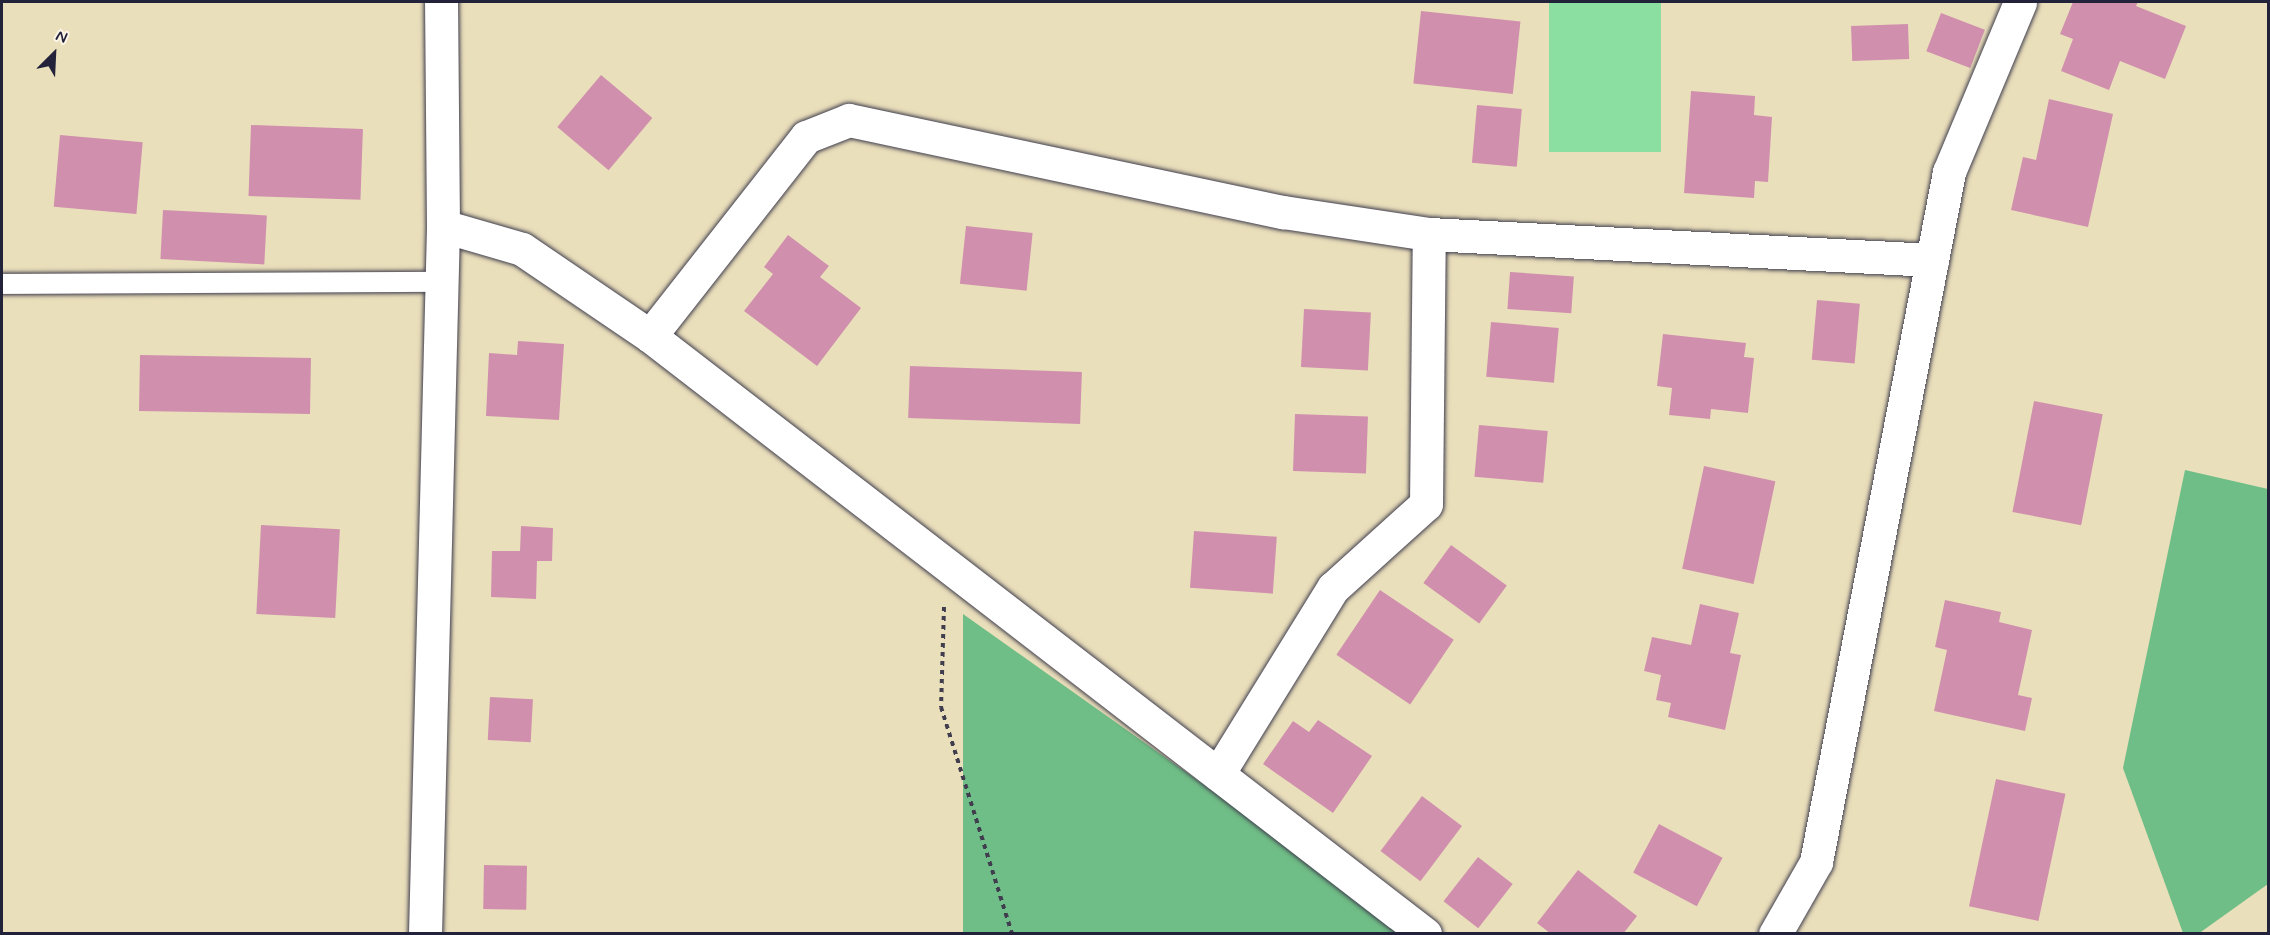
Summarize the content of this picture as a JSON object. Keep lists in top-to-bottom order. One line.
{"north":"top right"}
